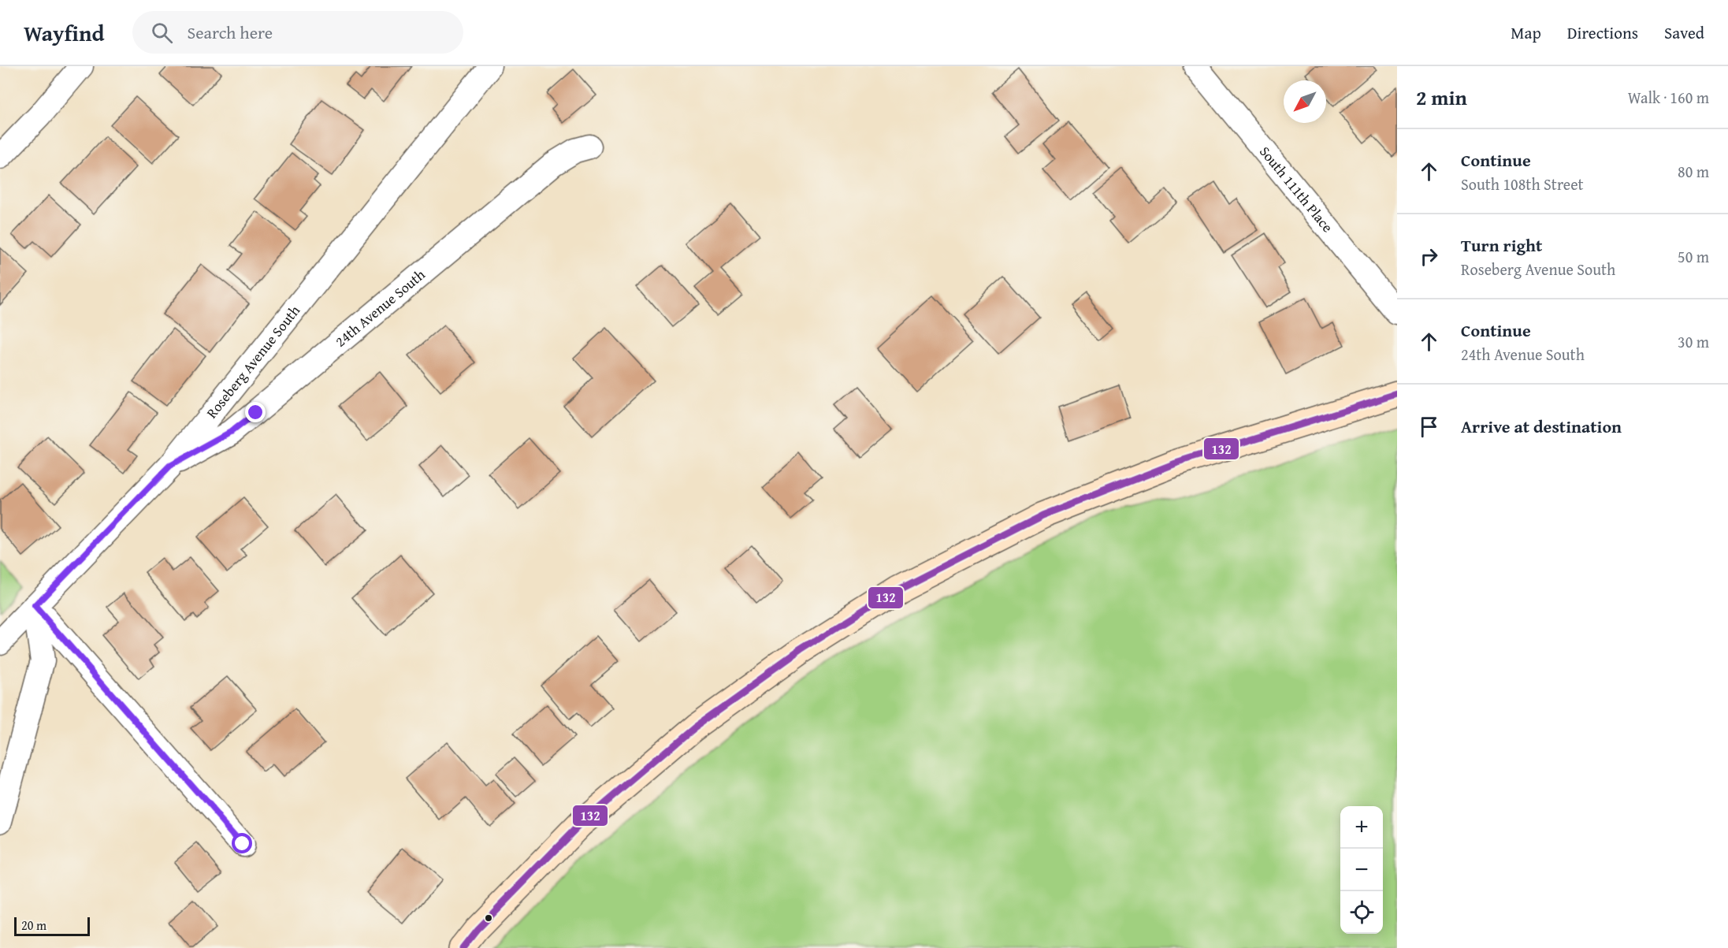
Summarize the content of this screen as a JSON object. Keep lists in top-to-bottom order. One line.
{"streets":{"street":["South 111th Place","24th Avenue South","Roseberg Avenue South"]},"crossings":[["24th Avenue South","Roseberg Avenue South"]],"lines":["transit line 132"],"scale_bar":"20 m","north":"bottom left","page":{"header":"Wayfind","search":"Search here","nav":["Map","Directions","Saved"],"heading":["2 min","Walk · 160 m"],"list":[["Continue","South 108th Street","80 m"],["Turn right","Roseberg Avenue South","50 m"],["Continue","24th Avenue South","30 m"],"Arrive at destination"],"map_buttons":["+","−"],"scale":"20 m"}}
